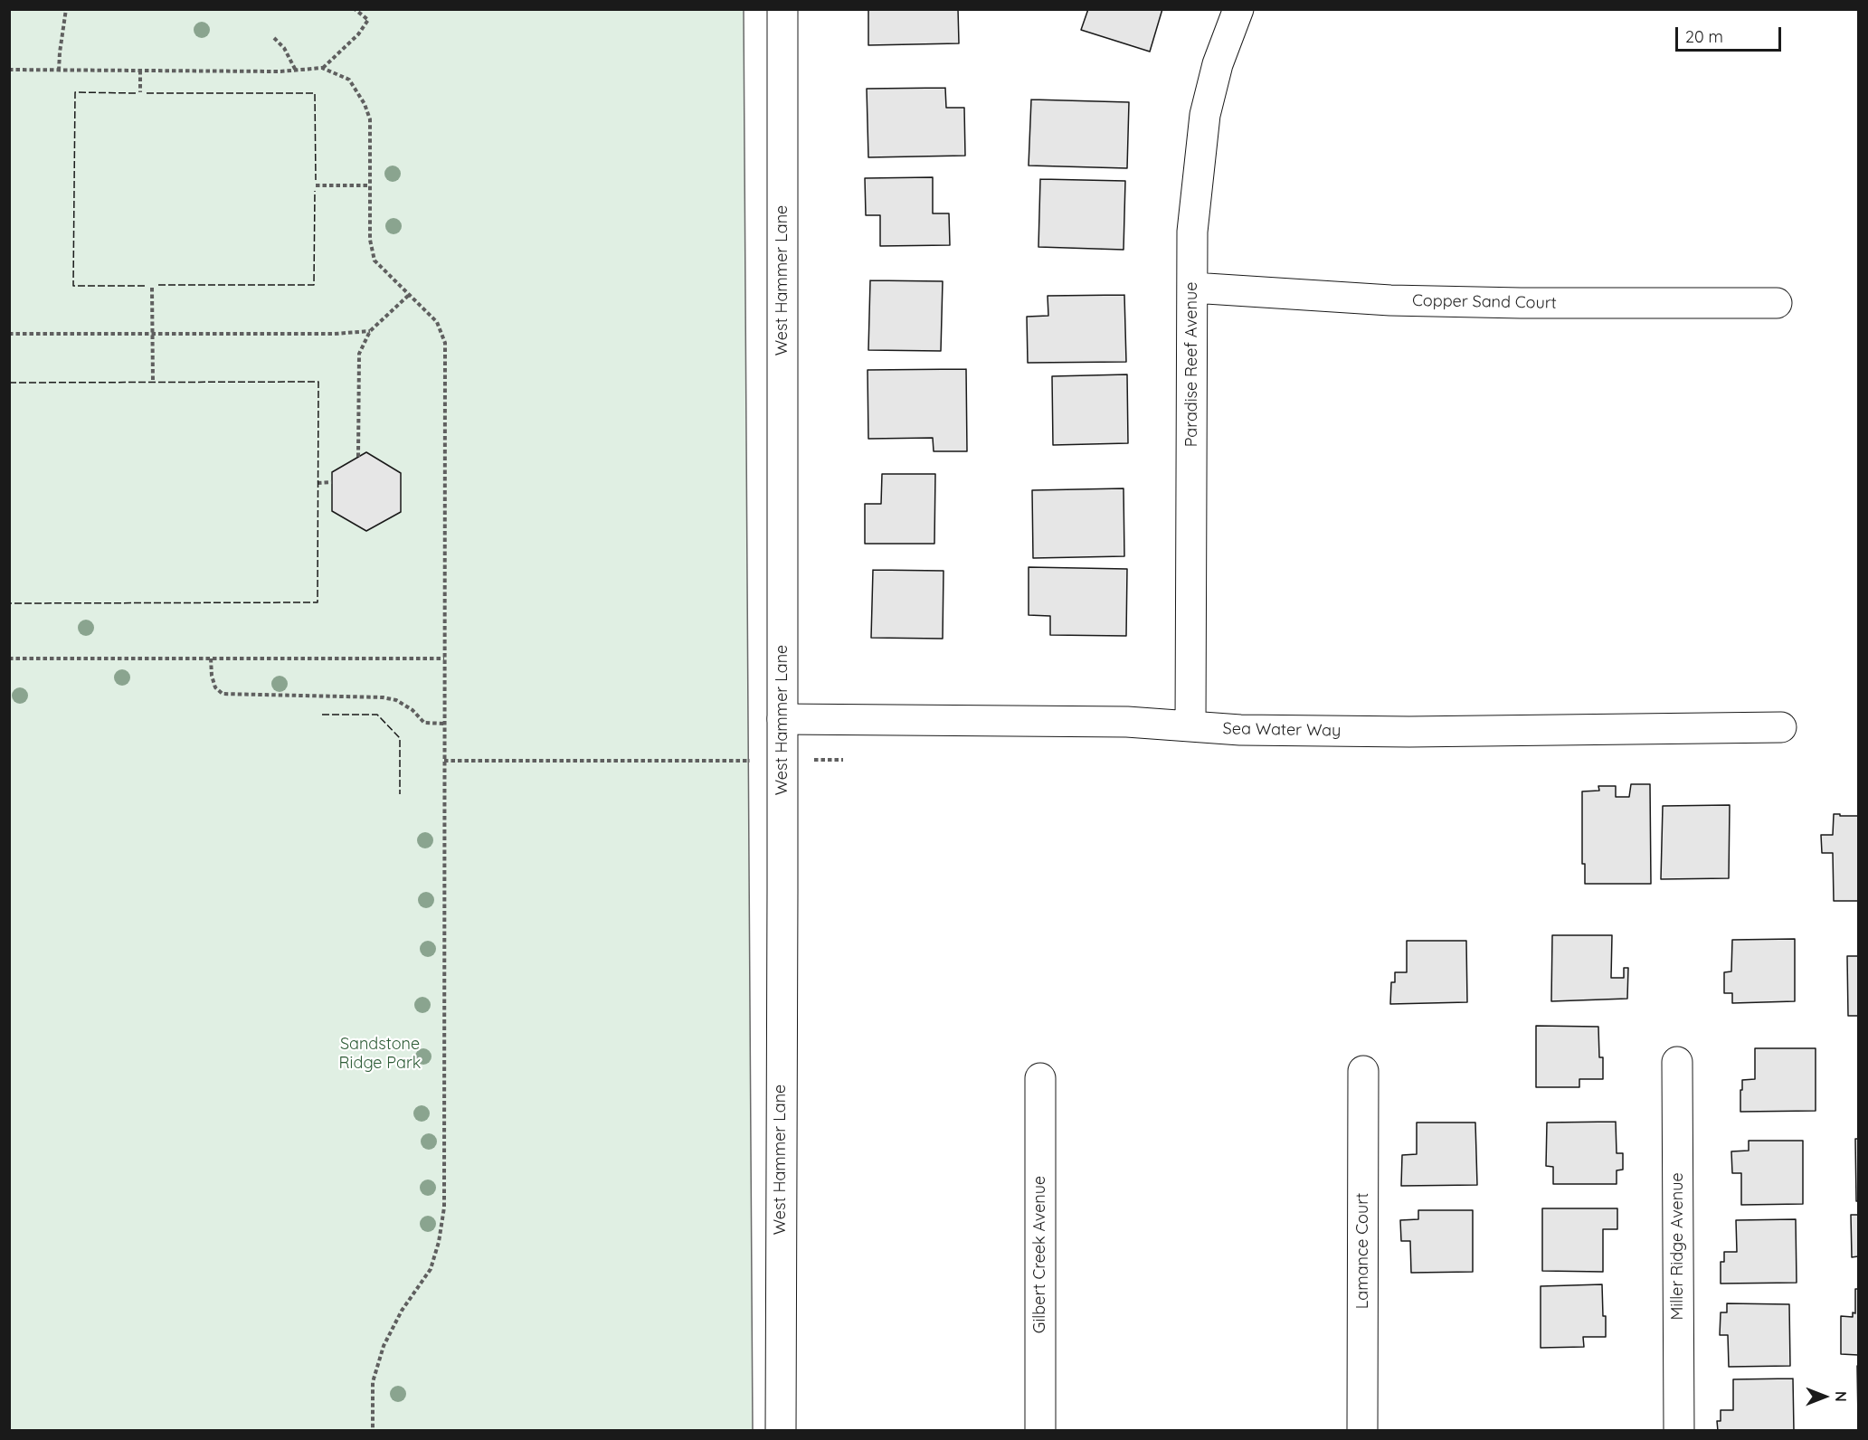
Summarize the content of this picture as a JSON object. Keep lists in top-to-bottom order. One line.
{"streets":{"street":["West Hammer Lane","Copper Sand Court","Paradise Reef Avenue","Sea Water Way","Miller Ridge Avenue","Lamance Court","Gilbert Creek Avenue"]},"crossings":[["West Hammer Lane","Sea Water Way"],["Copper Sand Court","Paradise Reef Avenue"],["Paradise Reef Avenue","Sea Water Way"]],"parks":["Sandstone Ridge Park"],"scale_bar":"20 m","north":"right"}
